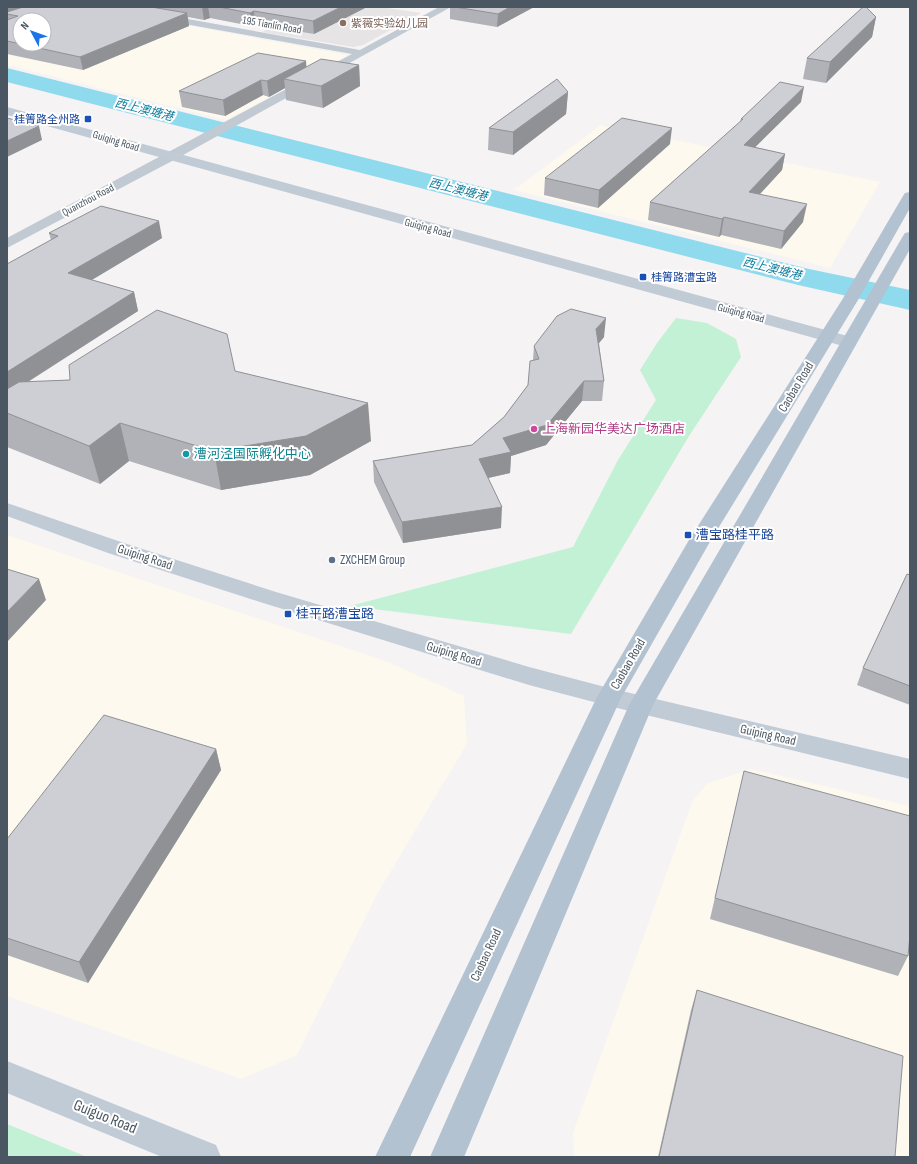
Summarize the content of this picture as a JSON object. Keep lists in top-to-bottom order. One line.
{"streets":{"main road":["Caobao Road"],"street":["195 Tianlin Road","Guiqing Road","Quanzhou Road","Guiping Road","Guiguo Road"]},"crossings":[["195 Tianlin Road","Quanzhou Road"],["Guiqing Road","Quanzhou Road"],["Guiqing Road","Caobao Road"],["Caobao Road","Guiping Road"]],"water":["西上澳塘港"],"places":{"other":["紫薇实验幼儿园","上海新园华美达广场酒店","漕河泾国际孵化中心","ZXCHEM Group"],"transit":["桂箐路全州路","桂箐路漕宝路","漕宝路桂平路","桂平路漕宝路"]},"north":"top left"}
